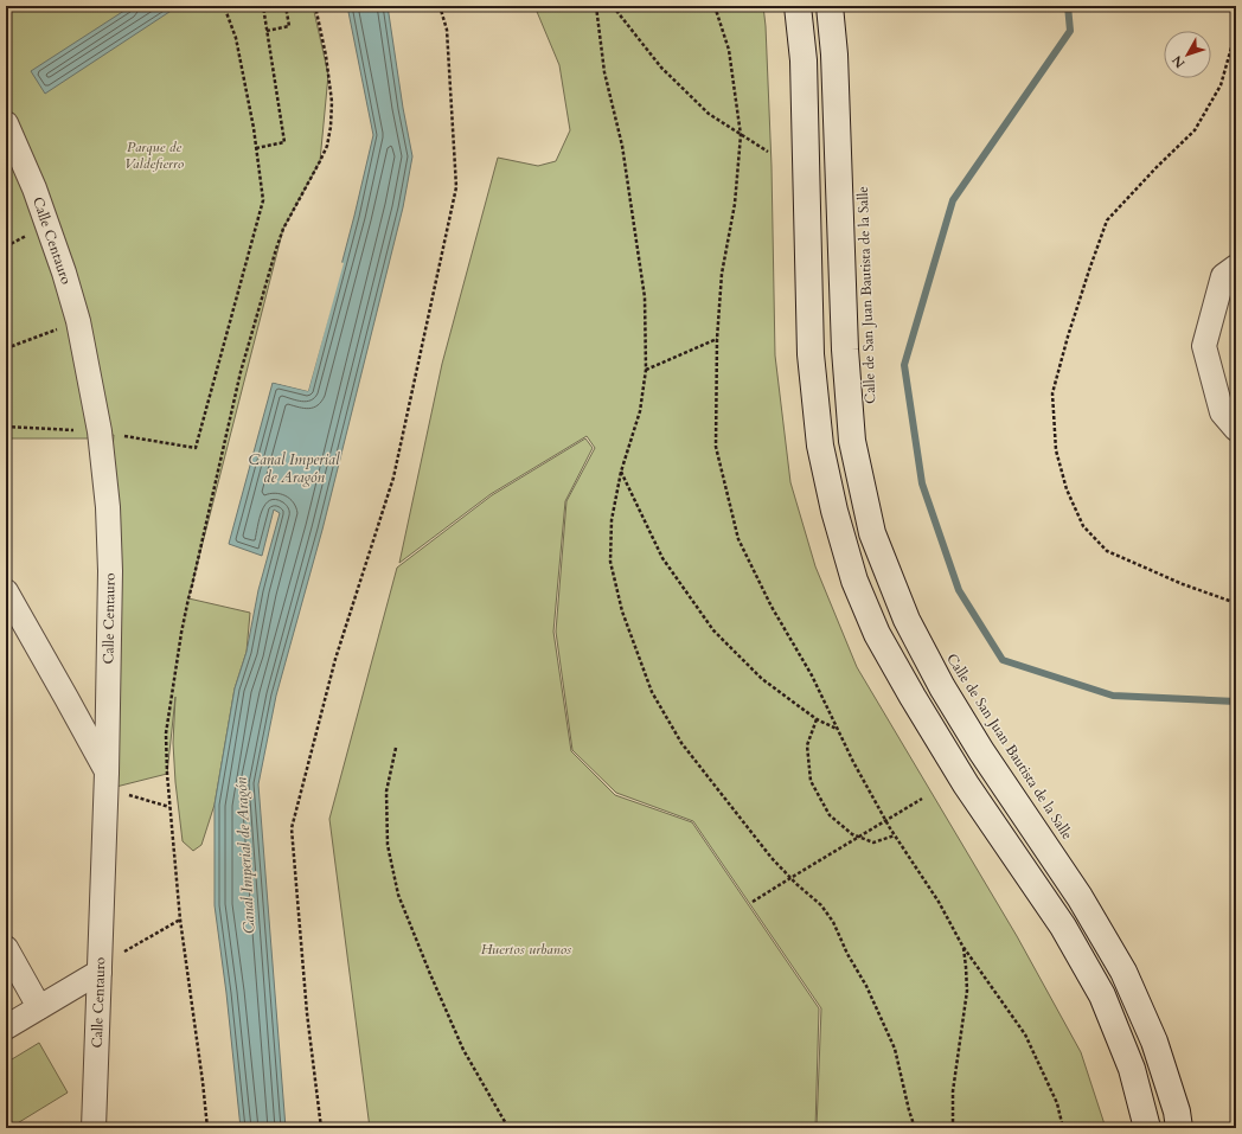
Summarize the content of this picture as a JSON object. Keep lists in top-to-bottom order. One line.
{"streets":{"main road":["Calle de San Juan Bautista de la Salle"],"street":["Calle Centauro"]},"water":["Canal Imperial de Aragón"],"parks":["Parque de Valdefierro","Huertos urbanos"],"north":"bottom left"}
